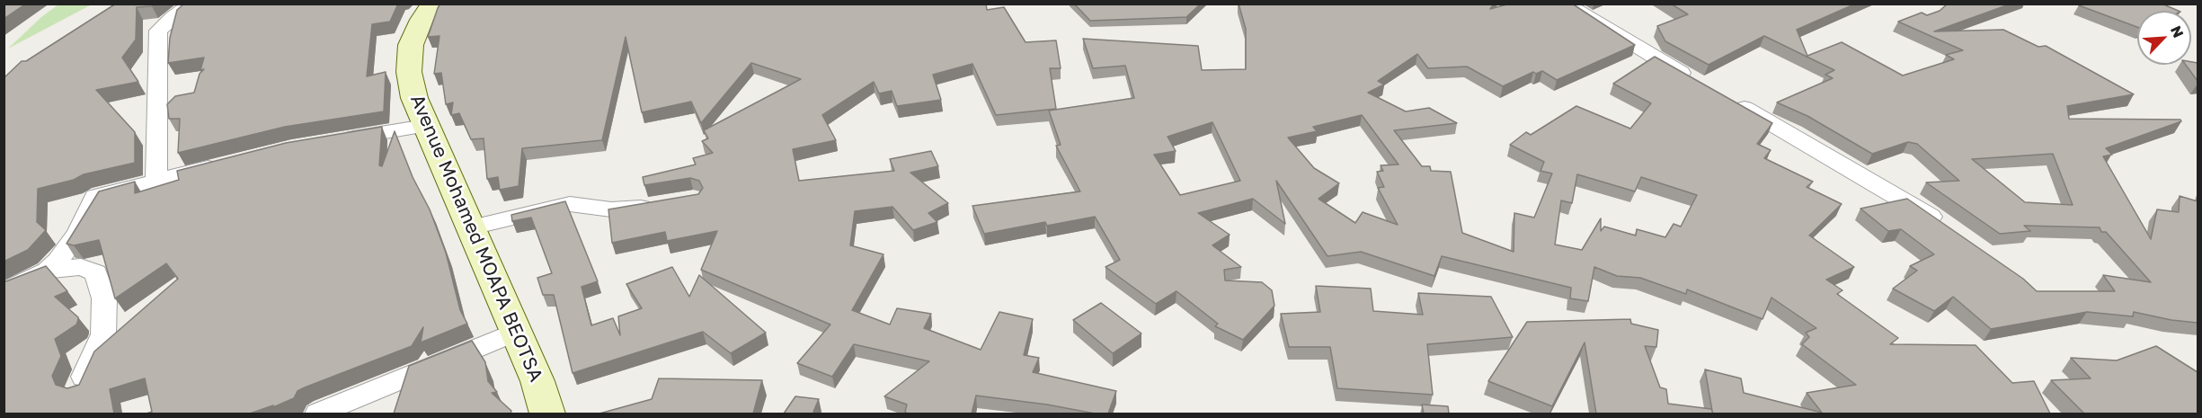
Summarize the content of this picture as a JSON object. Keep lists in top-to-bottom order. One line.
{"streets":{"main road":["Avenue Mohamed MOAPA BEOTSA"]},"north":"top right"}
